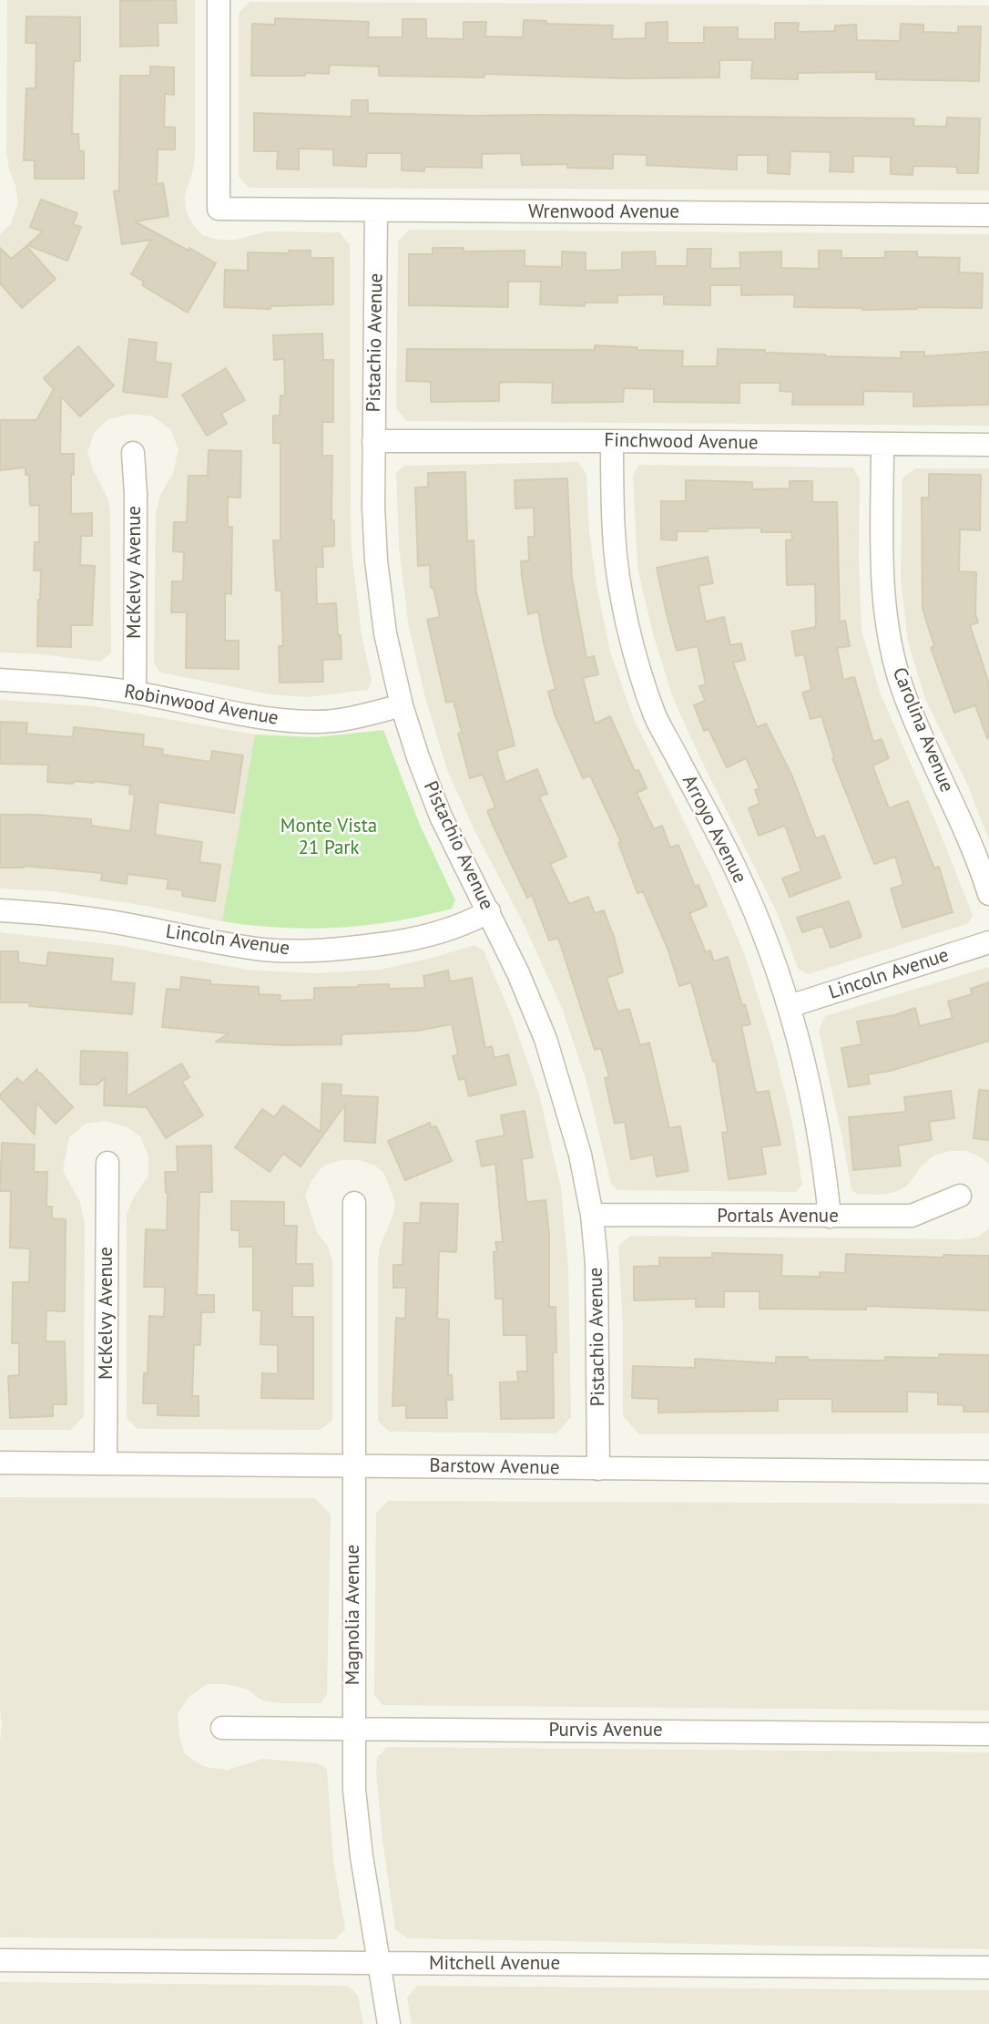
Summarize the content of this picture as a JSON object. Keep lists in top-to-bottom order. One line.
{"streets":{"street":["Wrenwood Avenue","Pistachio Avenue","Finchwood Avenue","McKelvy Avenue","Robinwood Avenue","Carolina Avenue","Arroyo Avenue","Lincoln Avenue","Portals Avenue","Barstow Avenue","Magnolia Avenue","Purvis Avenue","Mitchell Avenue"]},"crossings":[["Wrenwood Avenue","Pistachio Avenue"],["Pistachio Avenue","Finchwood Avenue"],["Pistachio Avenue","Robinwood Avenue"],["Pistachio Avenue","Lincoln Avenue"],["Pistachio Avenue","Portals Avenue"],["Pistachio Avenue","Barstow Avenue"],["Finchwood Avenue","Carolina Avenue"],["Finchwood Avenue","Arroyo Avenue"],["McKelvy Avenue","Robinwood Avenue"],["McKelvy Avenue","Barstow Avenue"],["Arroyo Avenue","Lincoln Avenue"],["Arroyo Avenue","Portals Avenue"],["Barstow Avenue","Magnolia Avenue"],["Magnolia Avenue","Purvis Avenue"],["Magnolia Avenue","Mitchell Avenue"]],"parks":["Monte Vista 21 Park"]}
